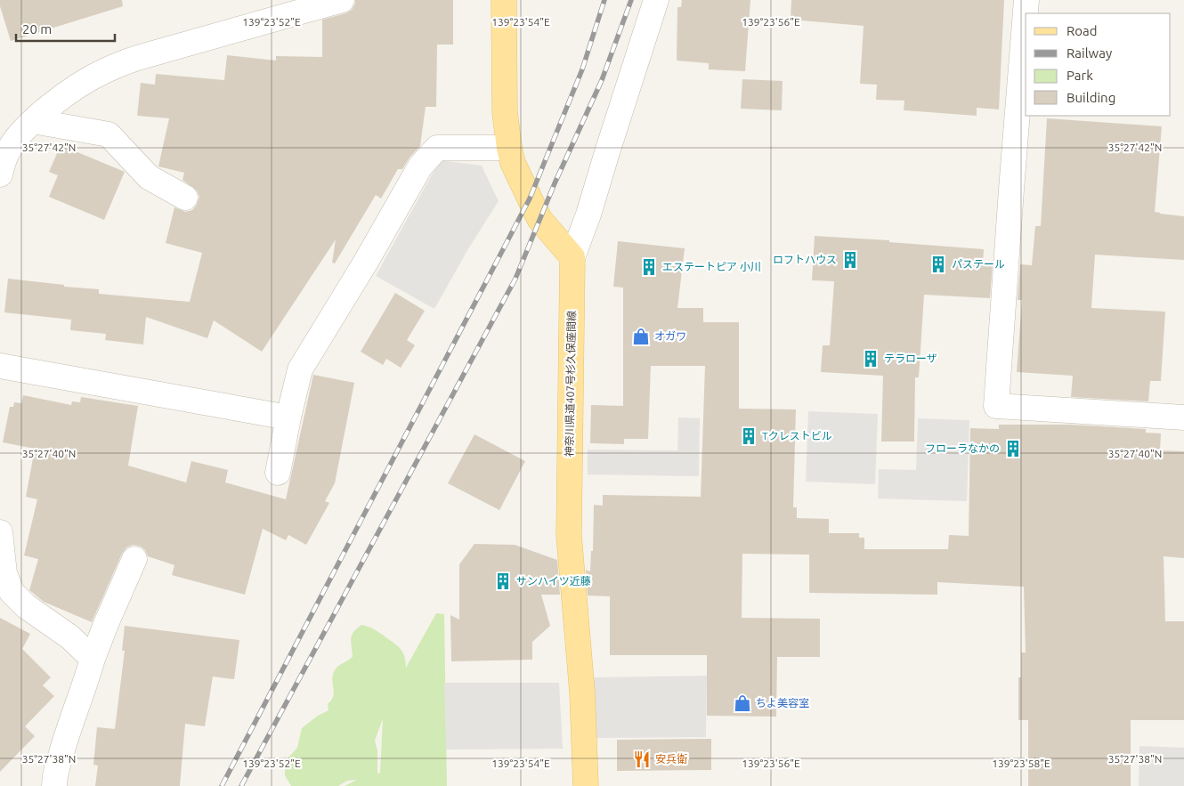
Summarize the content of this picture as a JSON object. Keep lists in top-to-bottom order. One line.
{"streets":{"main road":["神奈川県道407号杉久保座間線"]},"places":{"building":["ロフトハウス","パステール","エステートピア 小川","テラローザ","Tクレストビル","フローラなかの","サンハイツ近藤"],"shop":["オガワ","ちよ美容室"],"restaurant":["安兵衛"]},"legend":["Road","Railway","Park","Building"],"scale_bar":"20 m","coordinates":["139°23'52\"E","139°23'54\"E","139°23'56\"E","35°27'42\"N","35°27'40\"N","35°27'38\"N","139°23'58\"E"]}
